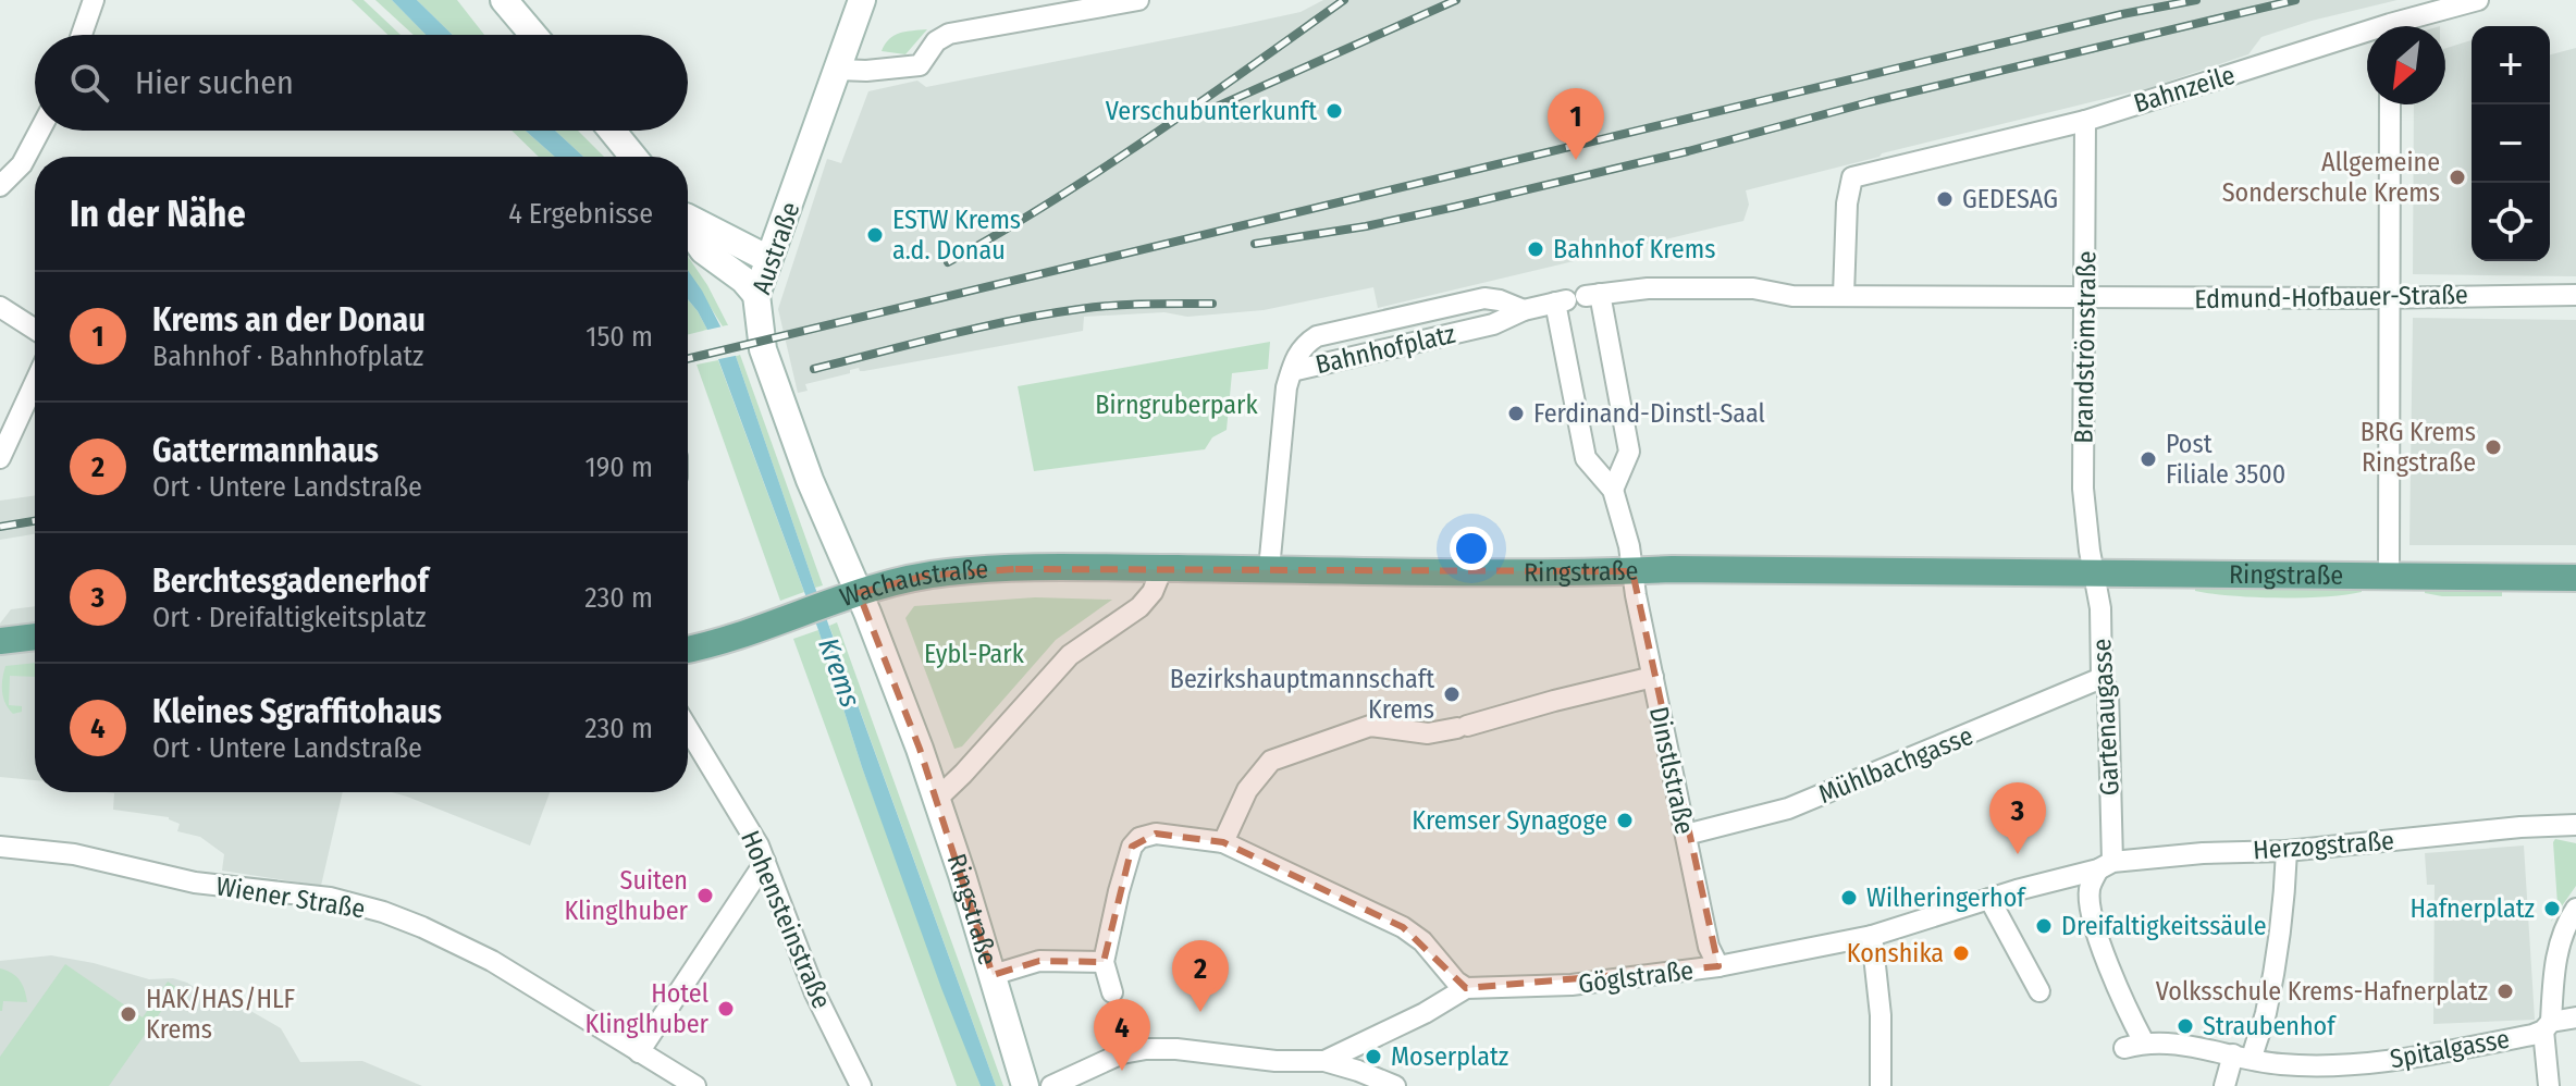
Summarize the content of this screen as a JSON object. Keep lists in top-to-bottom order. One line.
{"streets":{"main road":["Austraße","Ringstraße","Wachaustraße"],"street":["Bahnzeile","Edmund-Hofbauer-Straße","Brandströmstraße","Bahnhofplatz","Gartenaugasse","Mühlbachgasse","Dinstlstraße","Herzogstraße","Wiener Straße","Hohensteinstraße","Göglstraße","Spitalgasse"]},"crossings":[["Bahnzeile","Brandströmstraße"],["Bahnzeile","Bahnhofplatz"],["Austraße","Ringstraße"],["Austraße","Wachaustraße"],["Edmund-Hofbauer-Straße","Brandströmstraße"],["Edmund-Hofbauer-Straße","Bahnhofplatz"],["Brandströmstraße","Bahnhofplatz"],["Brandströmstraße","Ringstraße"],["Brandströmstraße","Gartenaugasse"],["Bahnhofplatz","Ringstraße"],["Ringstraße","Wachaustraße"],["Ringstraße","Gartenaugasse"],["Ringstraße","Dinstlstraße"],["Gartenaugasse","Mühlbachgasse"],["Gartenaugasse","Herzogstraße"],["Gartenaugasse","Spitalgasse"],["Mühlbachgasse","Dinstlstraße"],["Dinstlstraße","Göglstraße"],["Herzogstraße","Göglstraße"]],"water":["Krems"],"parks":["Birngruberpark","Eybl-Park"],"places":["Verschubunterkunft","Allgemeine Sonderschule Krems","GEDESAG","ESTW Krems a.d. Donau","Bahnhof Krems","Ferdinand-Dinstl-Saal","BRG Krems Ringstraße","Post Filiale 3500","Bezirkshauptmannschaft Krems","Kremser Synagoge","Suiten Klinglhuber","Wilheringerhof","Hafnerplatz","Dreifaltigkeitssäule","Konshika","Volksschule Krems-Hafnerplatz","Hotel Klinglhuber","HAK/HAS/HLF Krems","Straubenhof","Moserplatz"],"north":"bottom left","page":{"map_buttons":["+","−"],"search":"Hier suchen","pins":["1","3","2","4"],"heading":["In der Nähe","4 Ergebnisse"],"list":[{"mark":"1","name":"Krems an der Donau","note":"Bahnhof · Bahnhofplatz","value":"150 m"},{"mark":"2","name":"Gattermannhaus","note":"Ort · Untere Landstraße","value":"190 m"},{"mark":"3","name":"Berchtesgadenerhof","note":"Ort · Dreifaltigkeitsplatz","value":"230 m"},{"mark":"4","name":"Kleines Sgraffitohaus","note":"Ort · Untere Landstraße","value":"230 m"}]}}
